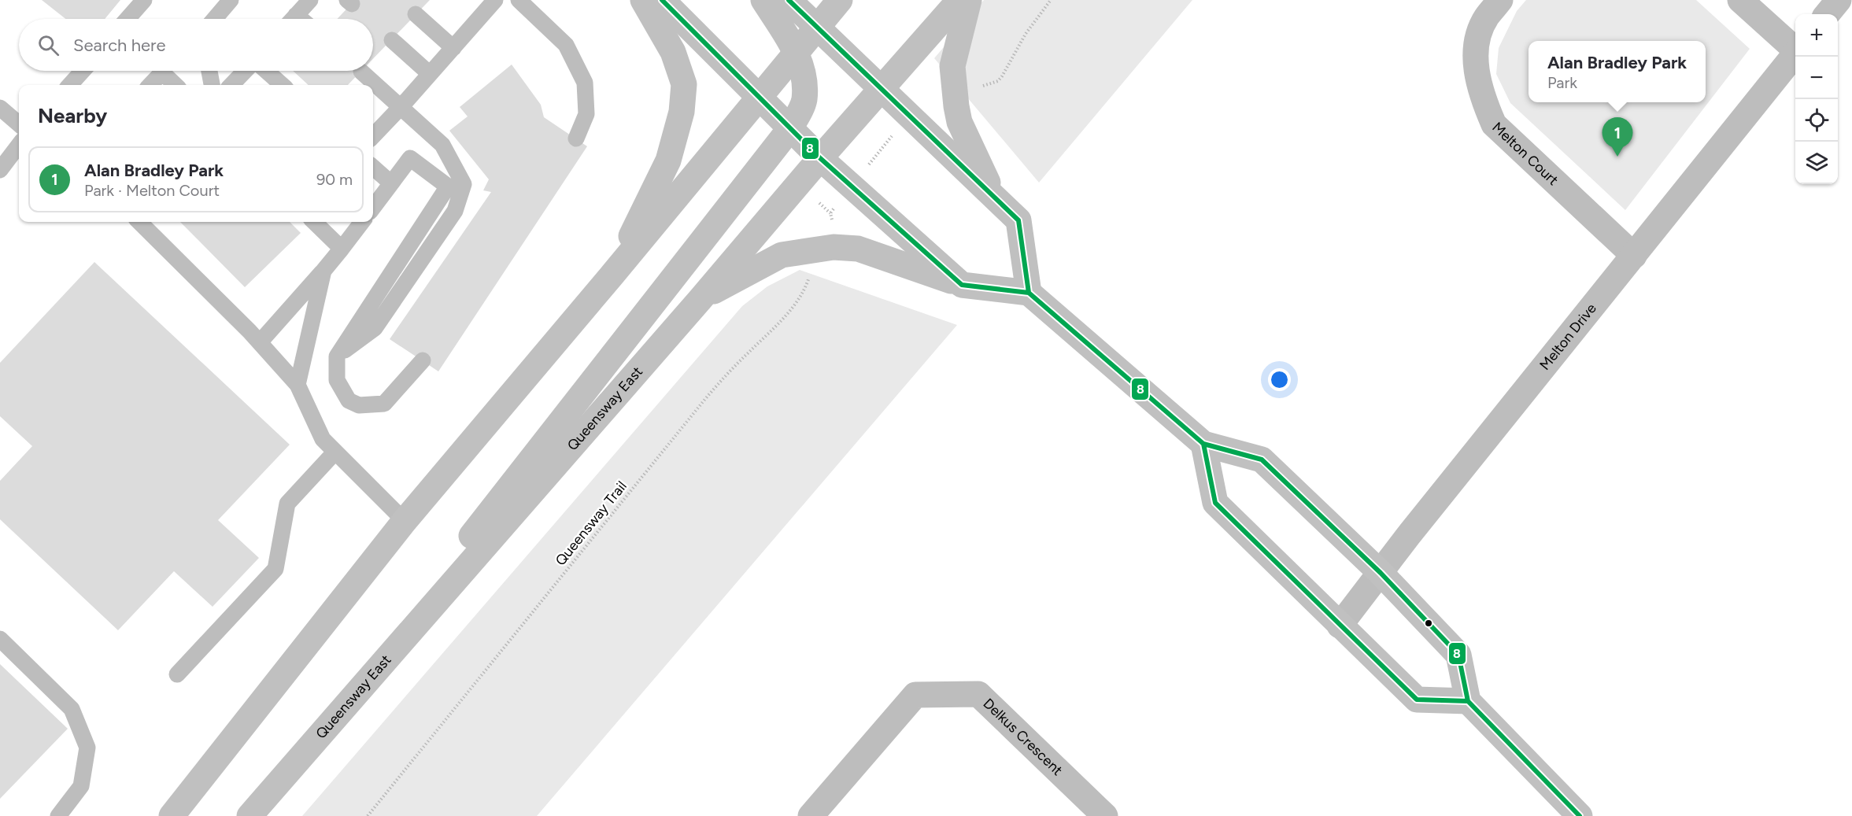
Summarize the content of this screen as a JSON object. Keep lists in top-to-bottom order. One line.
{"streets":{"main road":["Queensway East"],"street":["Melton Court","Melton Drive","Delkus Crescent"],"path":["Queensway Trail"]},"crossings":[["Melton Court","Melton Drive"]],"lines":["transit line 8"],"page":{"map_buttons":["+","−"],"search":"Search here","popup":["Alan Bradley Park","Park"],"heading":"Nearby","pins":"1","list":[{"mark":"1","name":"Alan Bradley Park","note":"Park · Melton Court","value":"90 m"}]}}
